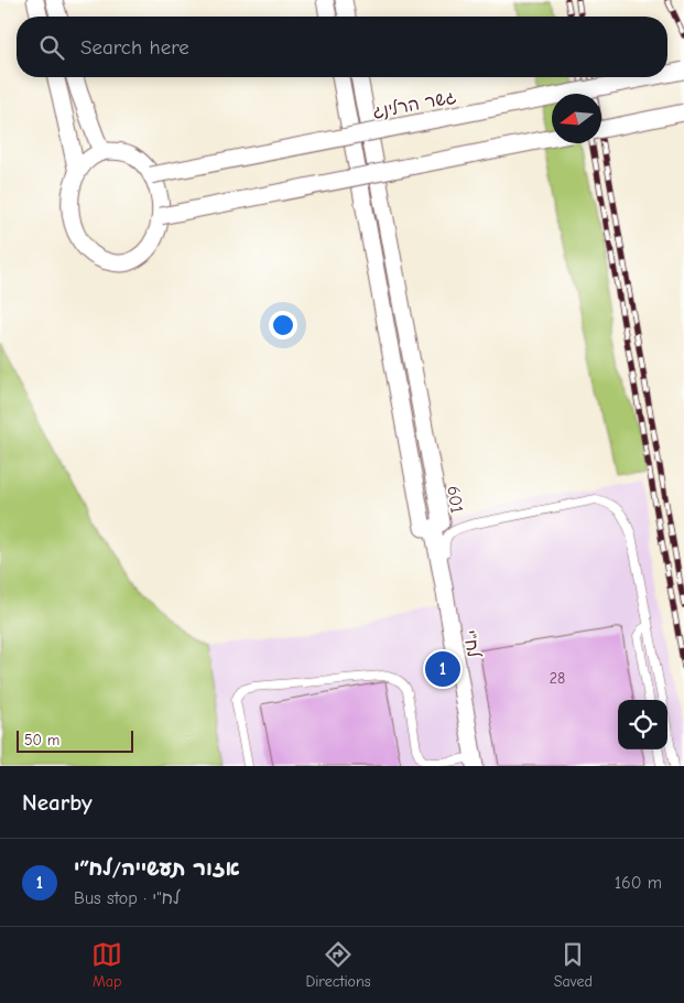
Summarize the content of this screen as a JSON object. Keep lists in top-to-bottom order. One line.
{"streets":{"street":["גשר הרלינג","601","לח\"י"]},"crossings":[["601","לח\"י"]],"house_numbers":["28"],"scale_bar":"50 m","north":"left","page":{"search":"Search here","pins":"1","scale":"50 m","heading":"Nearby","list":[{"mark":"1","name":"אזור תעשייה/לח״י","note":"Bus stop · לח\"י","value":"160 m"}],"nav":["Map","Directions","Saved"]}}
